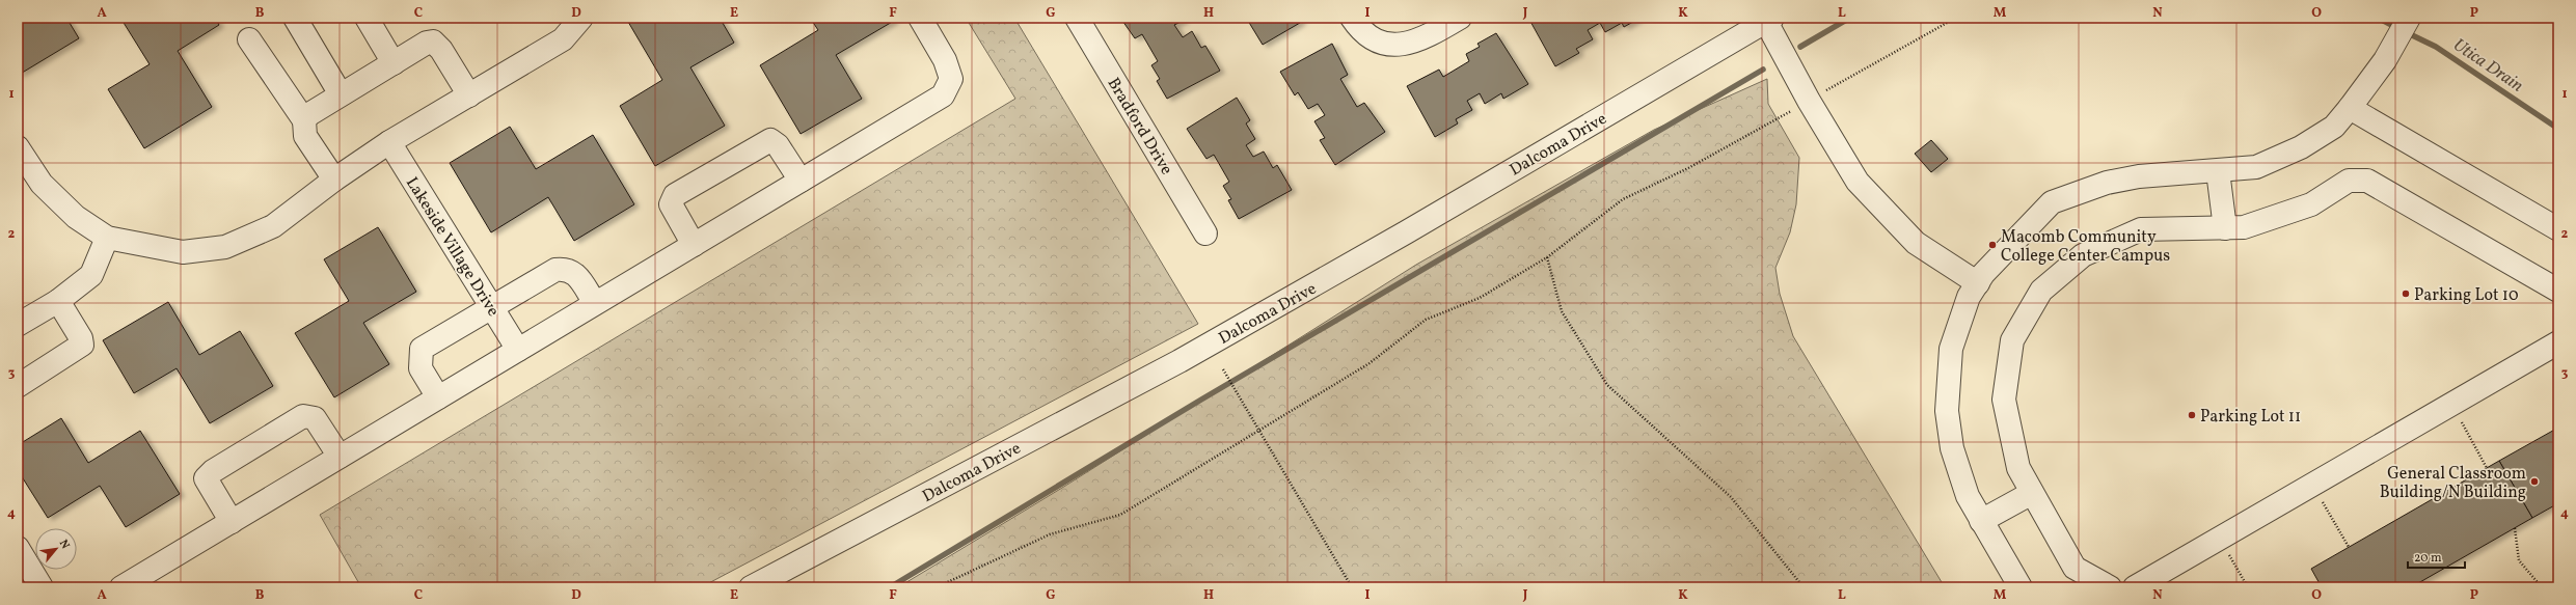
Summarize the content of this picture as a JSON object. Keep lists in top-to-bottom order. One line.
{"streets":{"street":["Bradford Drive","Dalcoma Drive","Lakeside Village Drive"]},"water":["Utica Drain"],"places":["Macomb Community College Center Campus","Parking Lot 10","Parking Lot 11","General Classroom Building/N Building"],"scale_bar":"20 m","north":"top right","grid":{"columns":["A","B","C","D","E","F","G","H","I","J","K","L","M","N","O","P"],"rows":["1","2","3","4"]}}
